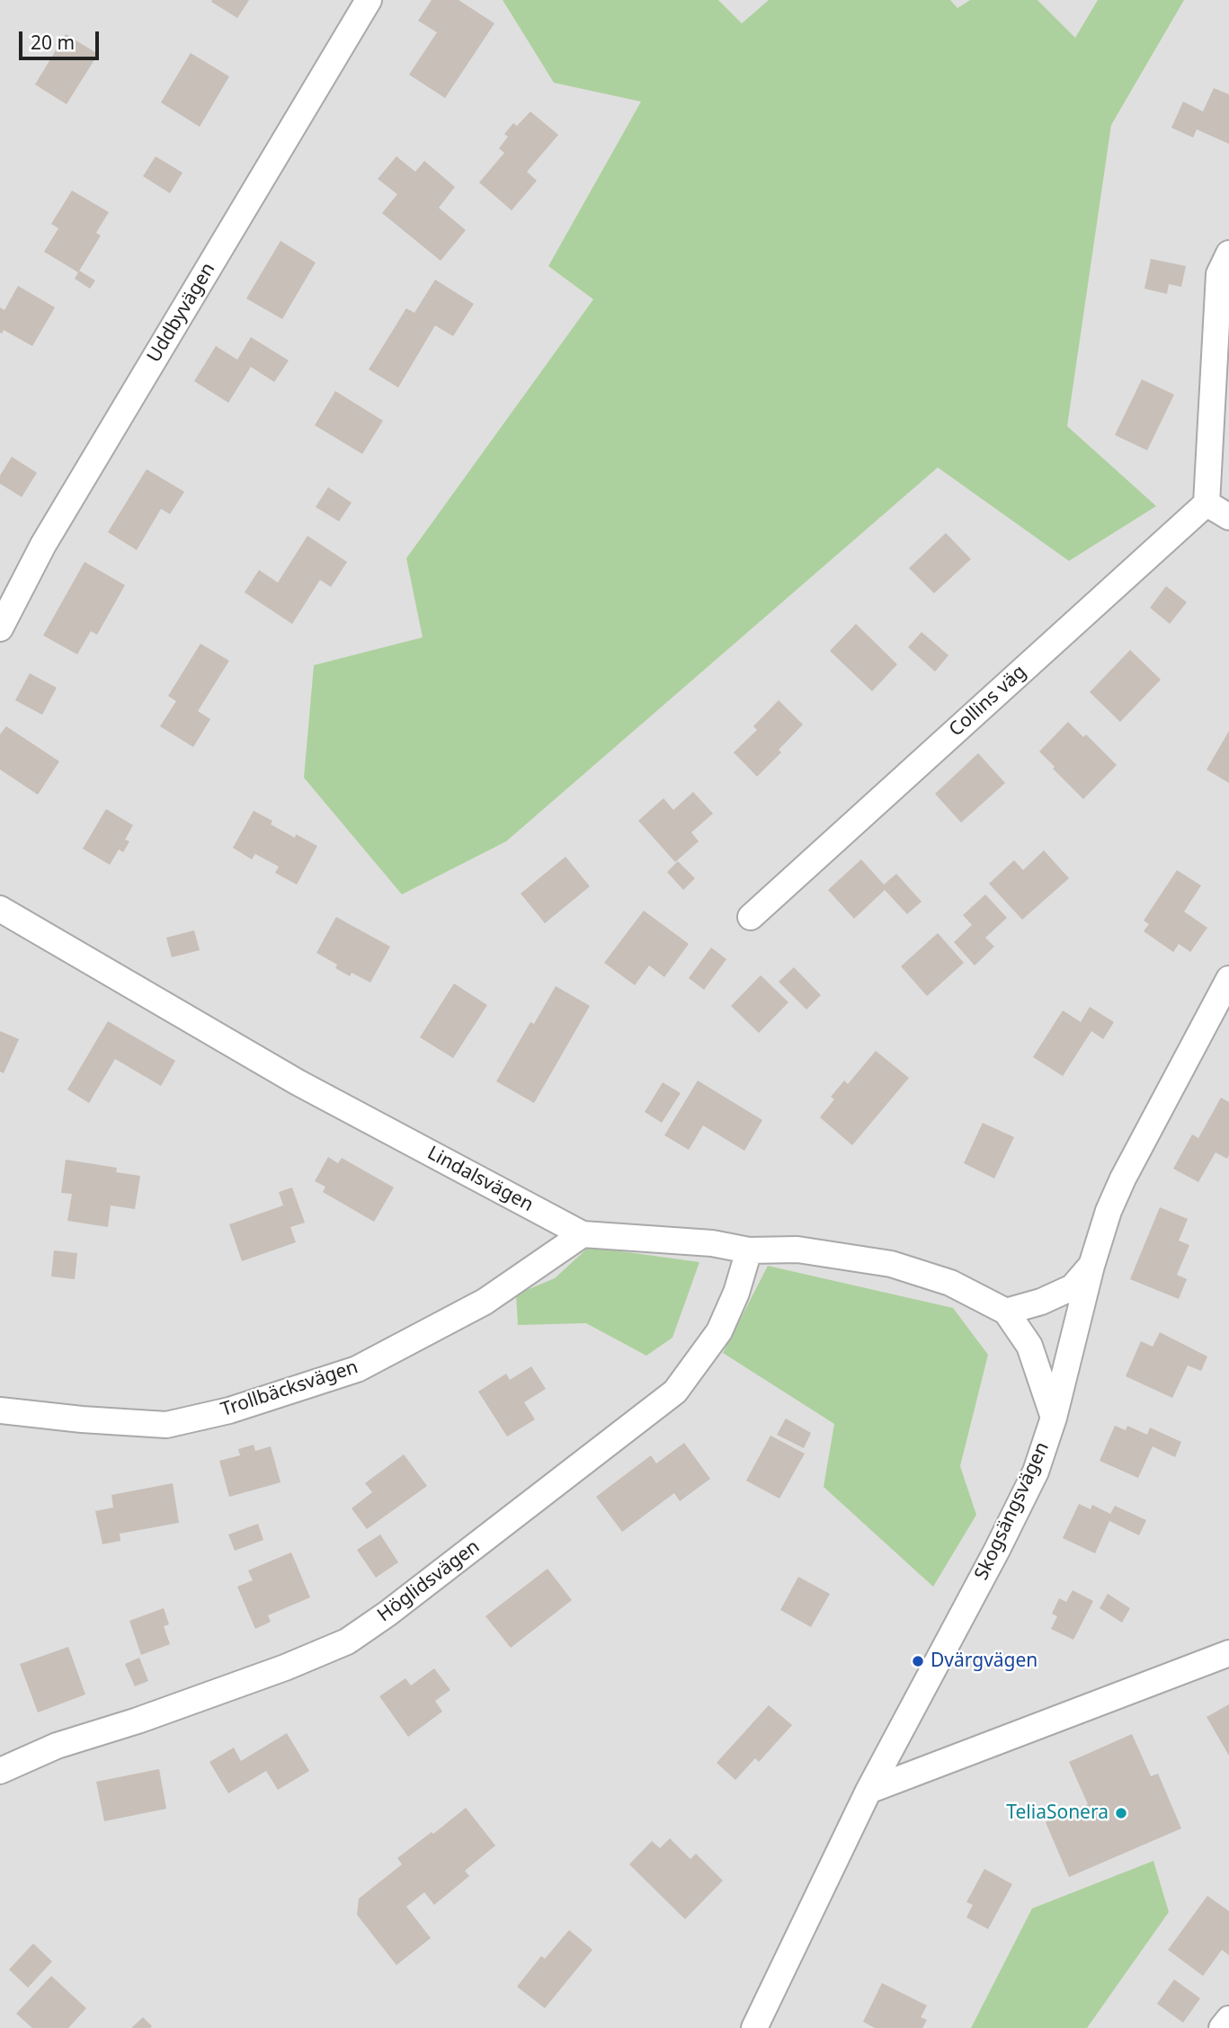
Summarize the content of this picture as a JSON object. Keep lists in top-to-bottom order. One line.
{"streets":{"street":["Uddbyvägen","Collins väg","Lindalsvägen","Trollbäcksvägen","Skogsängsvägen","Höglidsvägen"]},"crossings":[["Lindalsvägen","Trollbäcksvägen"],["Lindalsvägen","Skogsängsvägen"],["Lindalsvägen","Höglidsvägen"]],"places":["Dvärgvägen","TeliaSonera"],"scale_bar":"20 m"}
